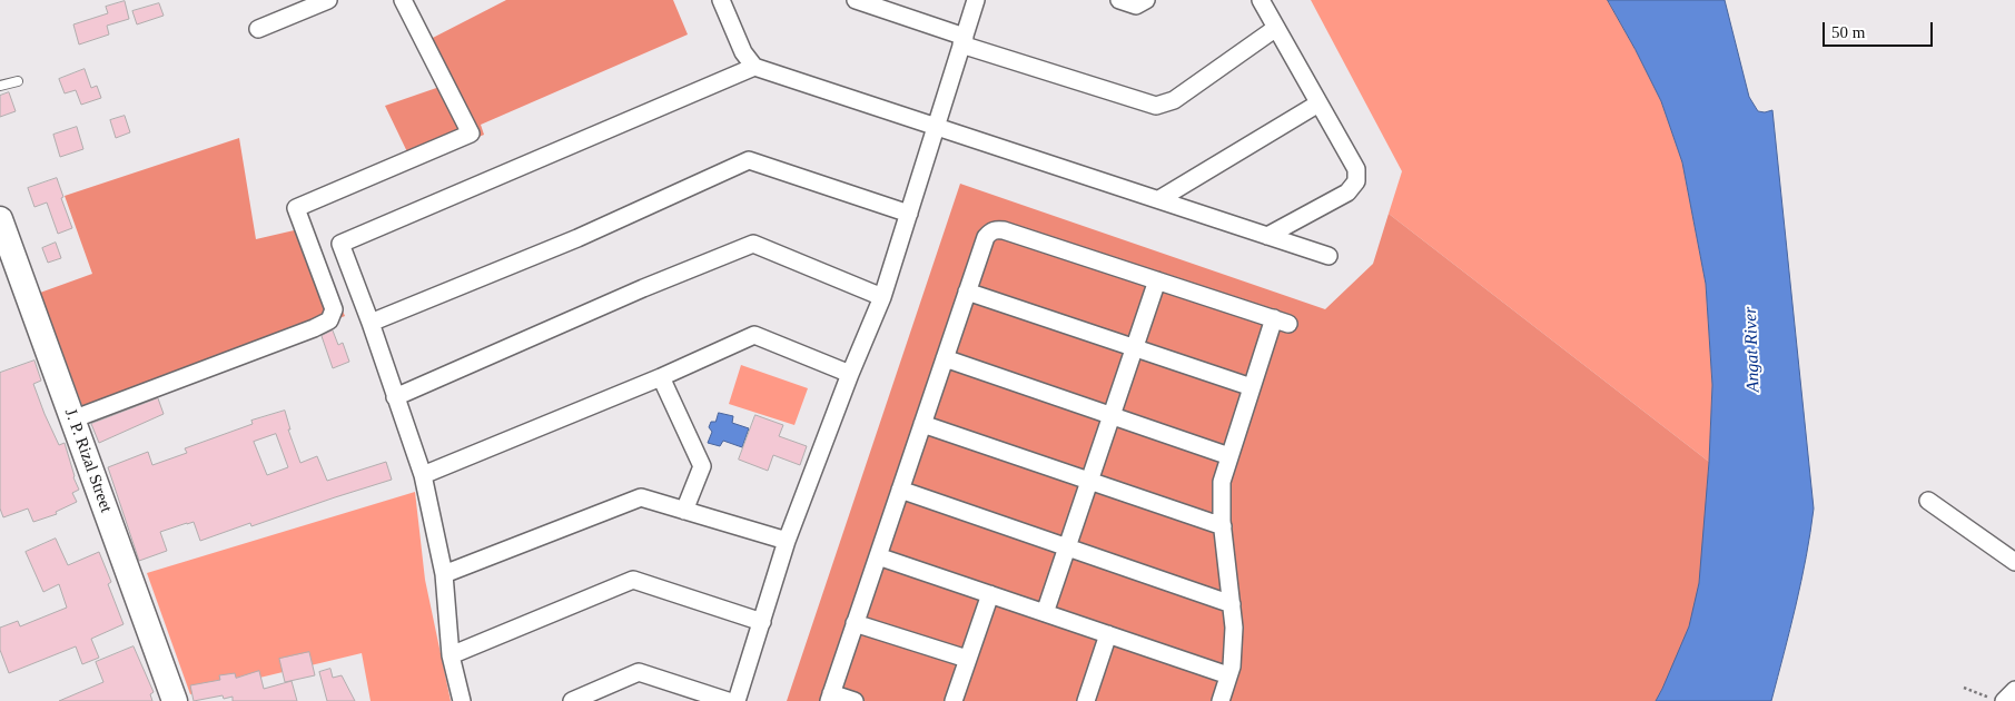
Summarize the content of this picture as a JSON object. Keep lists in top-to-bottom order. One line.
{"streets":{"main road":["J. P. Rizal Street"]},"water":["Angat River"],"scale_bar":"50 m"}
